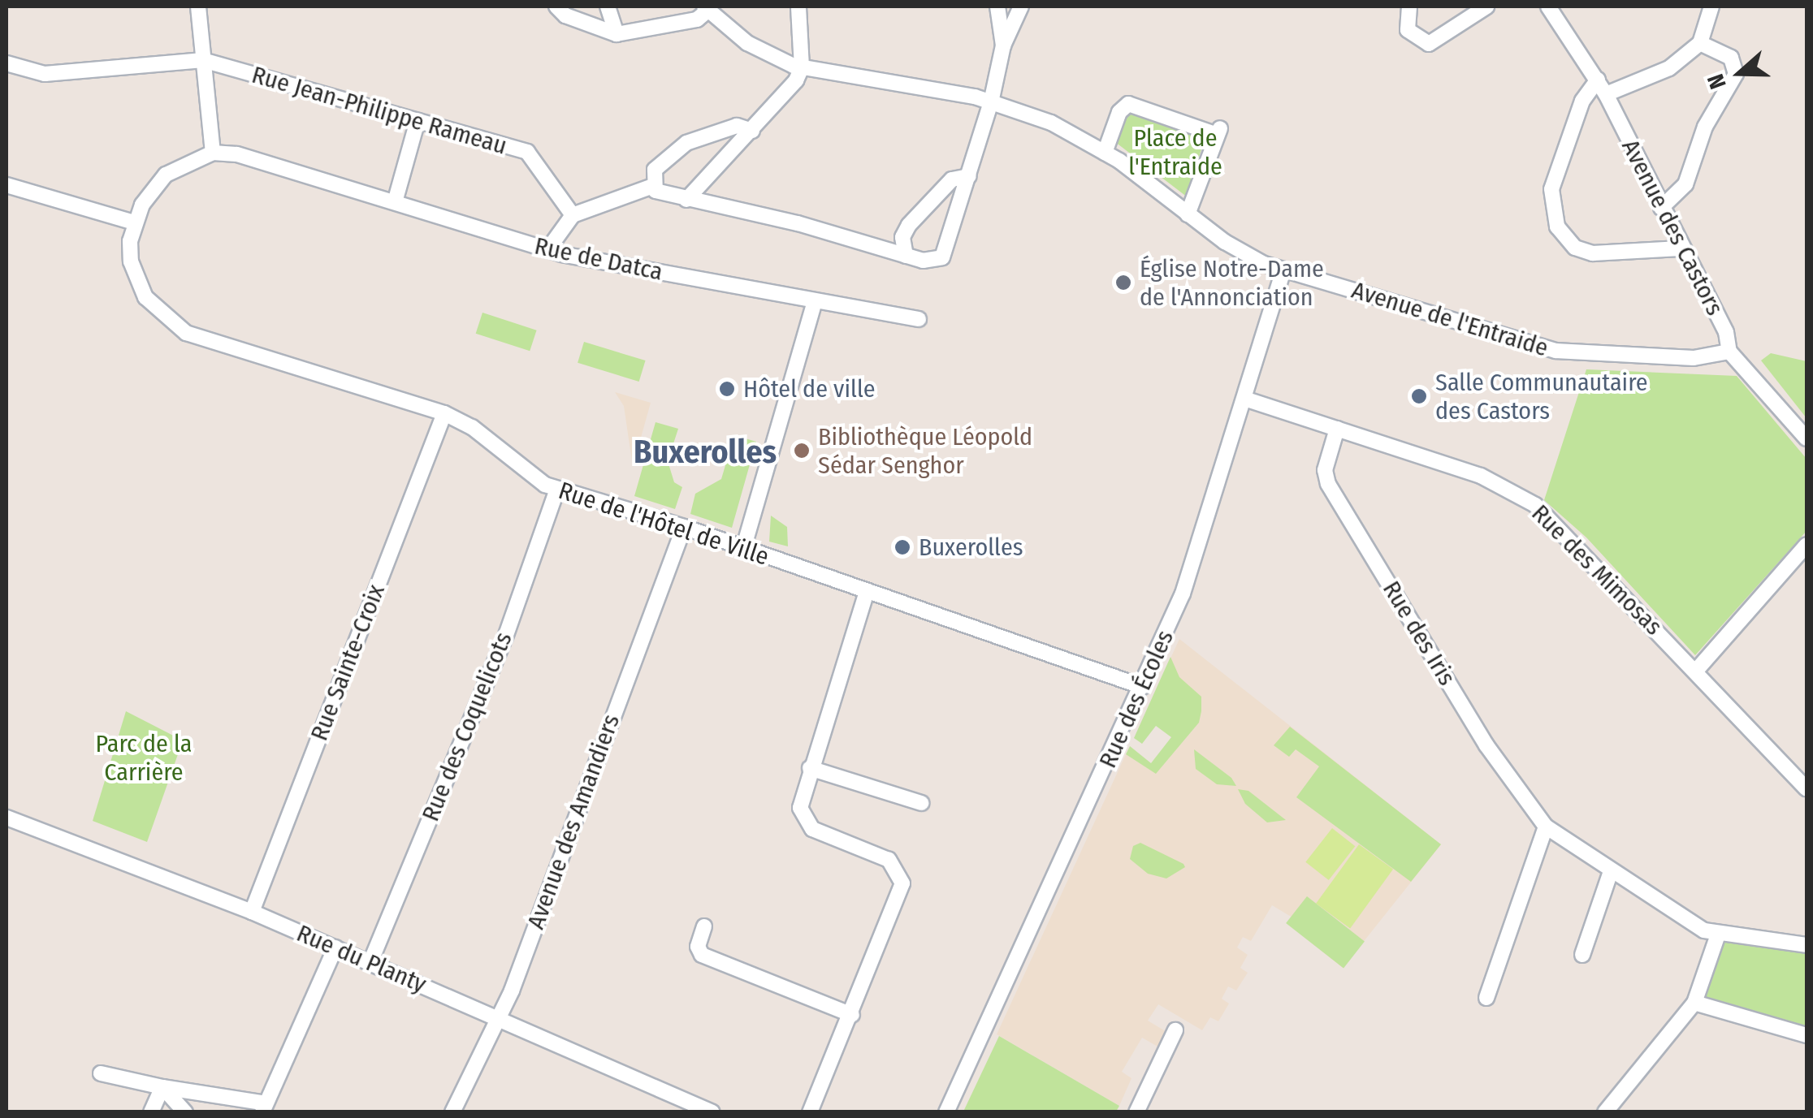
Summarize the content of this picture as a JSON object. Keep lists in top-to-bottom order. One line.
{"streets":{"street":["Rue Jean-Philippe Rameau","Avenue des Castors","Rue de Datca","Avenue de l'Entraide","Rue de l'Hôtel de Ville","Rue des Mimosas","Rue des Iris","Rue Sainte-Croix","Rue des Écoles","Rue des Coquelicots","Avenue des Amandiers","Rue du Planty"]},"crossings":[["Avenue des Castors","Avenue de l'Entraide"],["Avenue de l'Entraide","Rue des Écoles"],["Rue de l'Hôtel de Ville","Rue Sainte-Croix"],["Rue de l'Hôtel de Ville","Rue des Écoles"],["Rue de l'Hôtel de Ville","Rue des Coquelicots"],["Rue de l'Hôtel de Ville","Avenue des Amandiers"],["Rue des Mimosas","Rue des Iris"],["Rue des Mimosas","Rue des Écoles"],["Rue Sainte-Croix","Rue du Planty"],["Rue des Coquelicots","Rue du Planty"],["Avenue des Amandiers","Rue du Planty"]],"districts":["Buxerolles"],"parks":["Place de l'Entraide","Parc de la Carrière"],"places":["Église Notre-Dame de l'Annonciation","Hôtel de ville","Salle Communautaire des Castors","Bibliothèque Léopold Sédar Senghor","Buxerolles"],"north":"left"}
